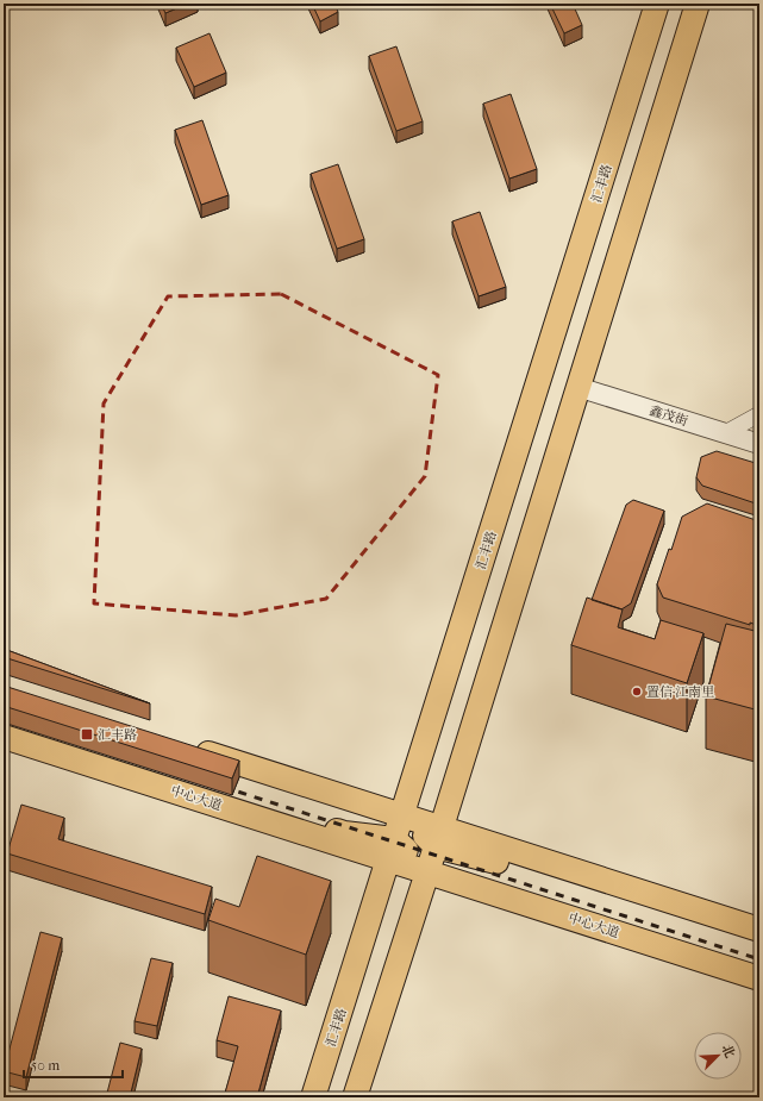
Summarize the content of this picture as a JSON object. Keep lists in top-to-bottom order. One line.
{"streets":{"main road":["汇丰路","中心大道"],"street":["鑫茂街"]},"crossings":[["汇丰路","中心大道"]],"places":{"other":["置信·江南里"],"transit":["汇丰路"]},"scale_bar":"50 m","north":"top right"}
